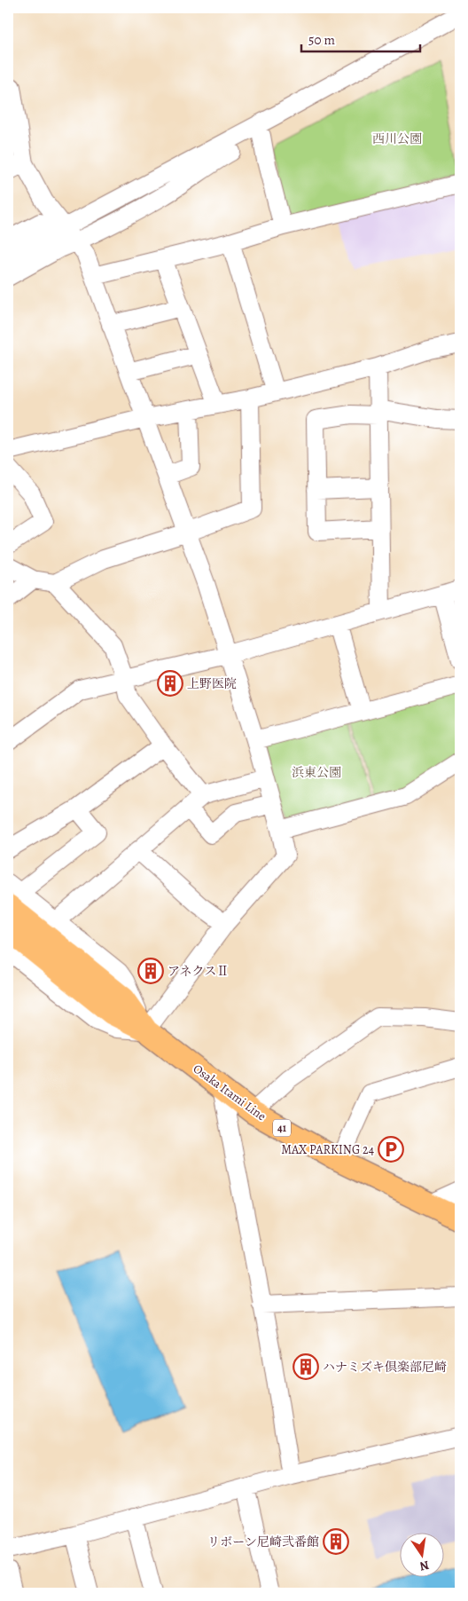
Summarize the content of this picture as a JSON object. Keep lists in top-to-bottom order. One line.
{"streets":{"main road":["Osaka Itami Line","41"]},"parks":["西川公園","浜東公園"],"places":{"building":["上野医院","アネクスⅡ","ハナミズキ倶楽部尼崎","リボーン尼崎弐番館"],"parking":["MAX PARKING 24"]},"scale_bar":"50 m","north":"bottom"}
